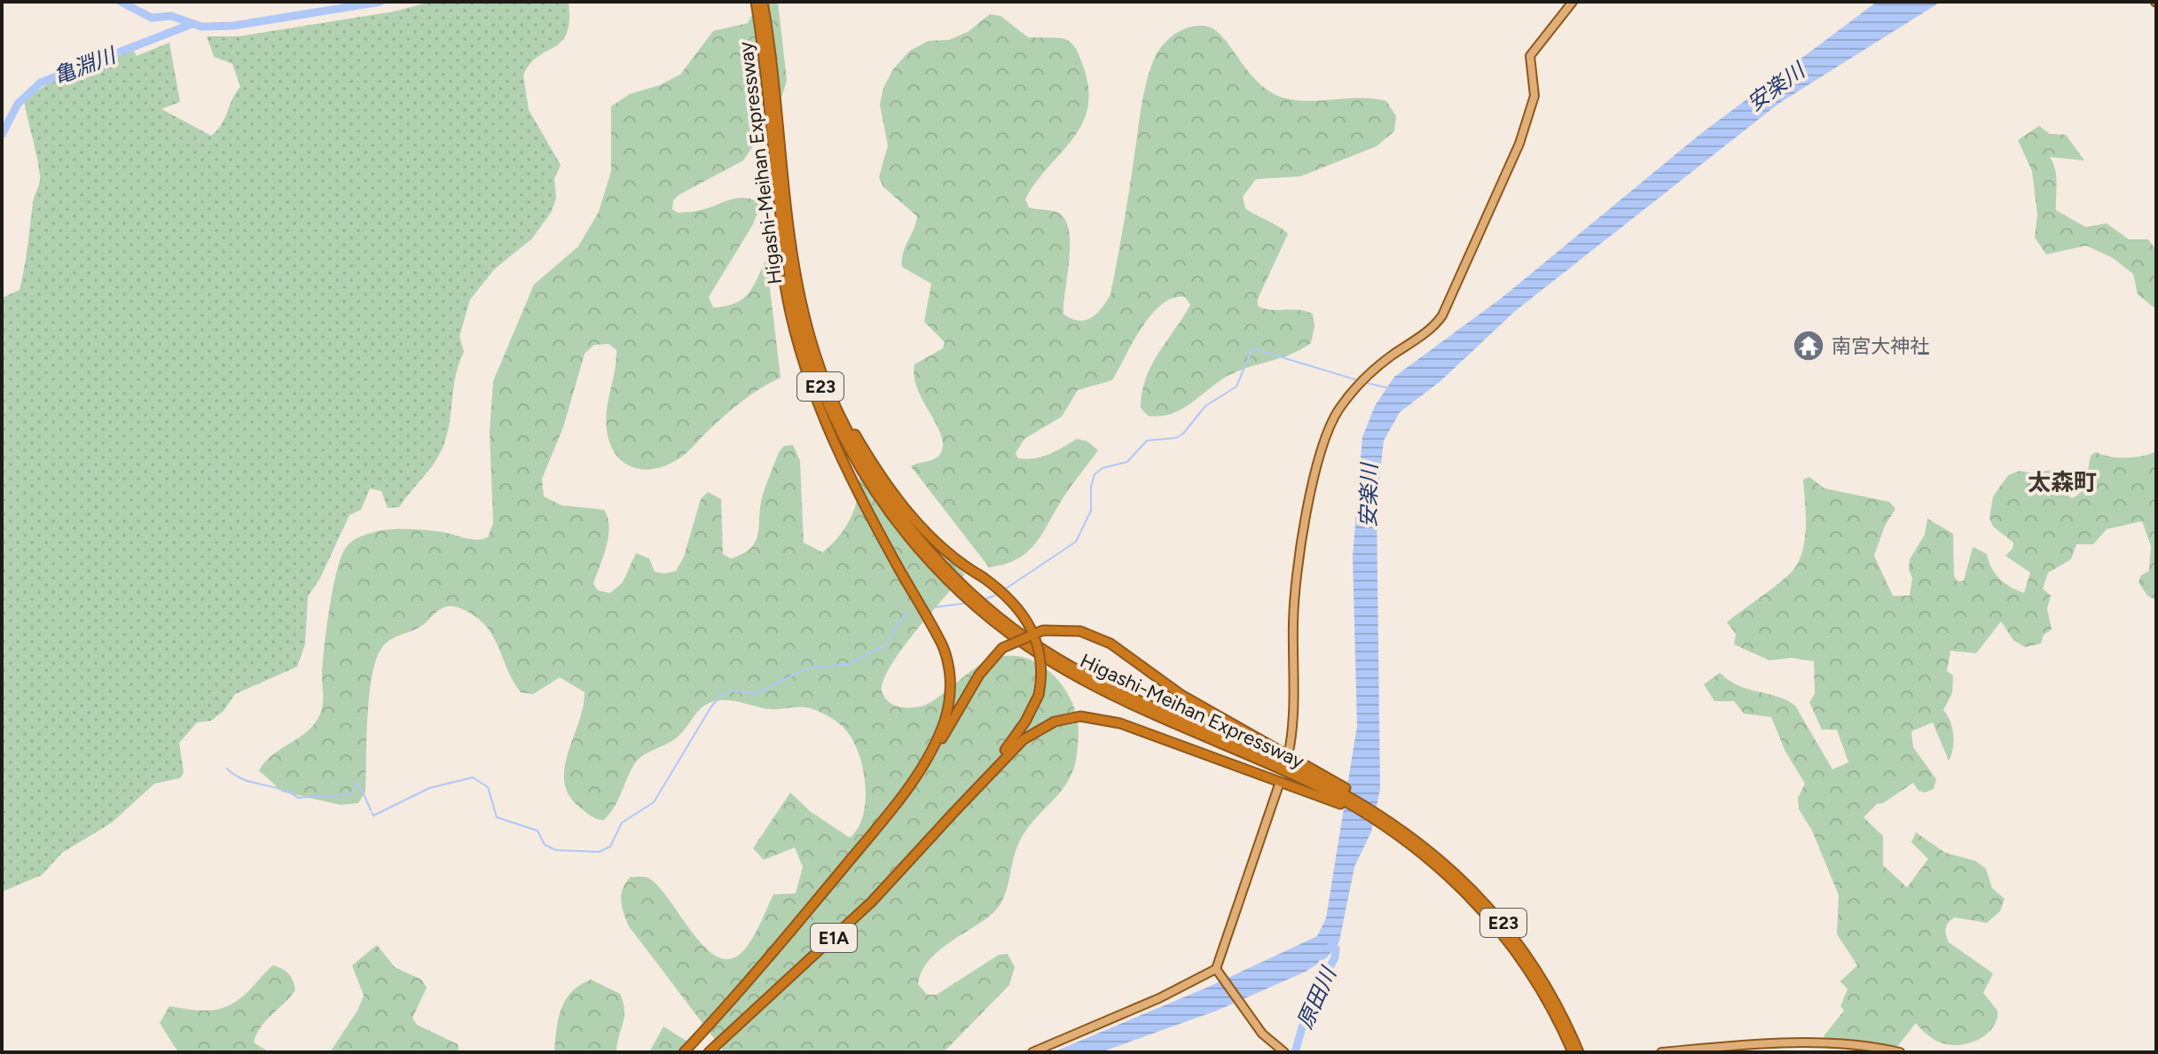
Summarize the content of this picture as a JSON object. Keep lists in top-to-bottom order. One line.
{"streets":{"highway":["Higashi-Meihan Expressway","E23","E1A"]},"crossings":[["Higashi-Meihan Expressway","E1A"]],"districts":["太森町"],"water":["亀淵川","安楽川","原田川"],"places":{"temple":["南宮大神社"]}}
